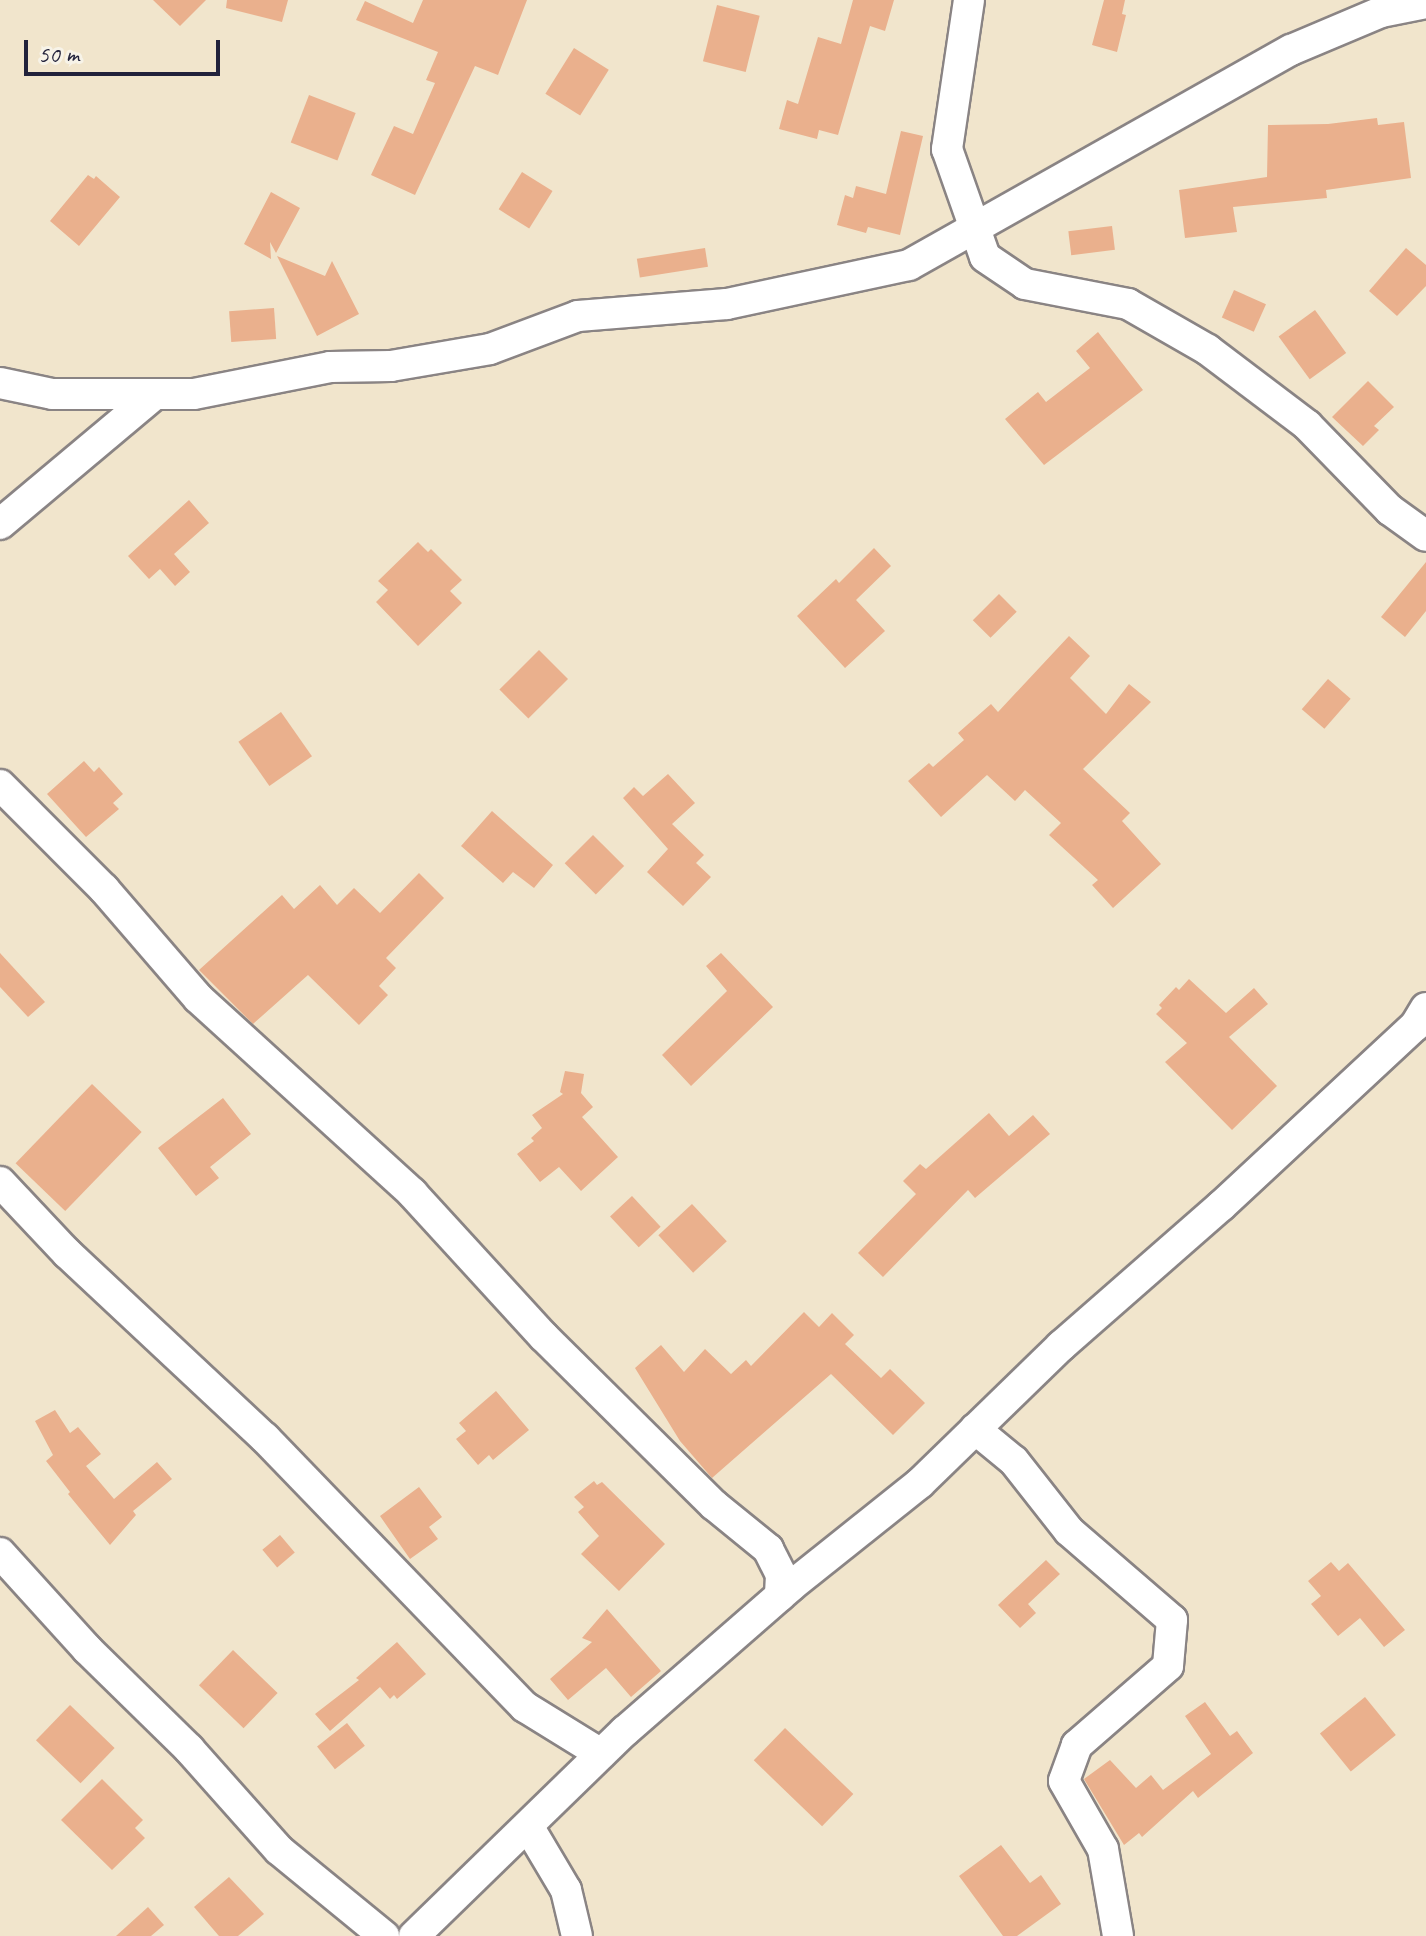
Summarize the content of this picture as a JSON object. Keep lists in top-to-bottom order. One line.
{"scale_bar":"50 m"}
